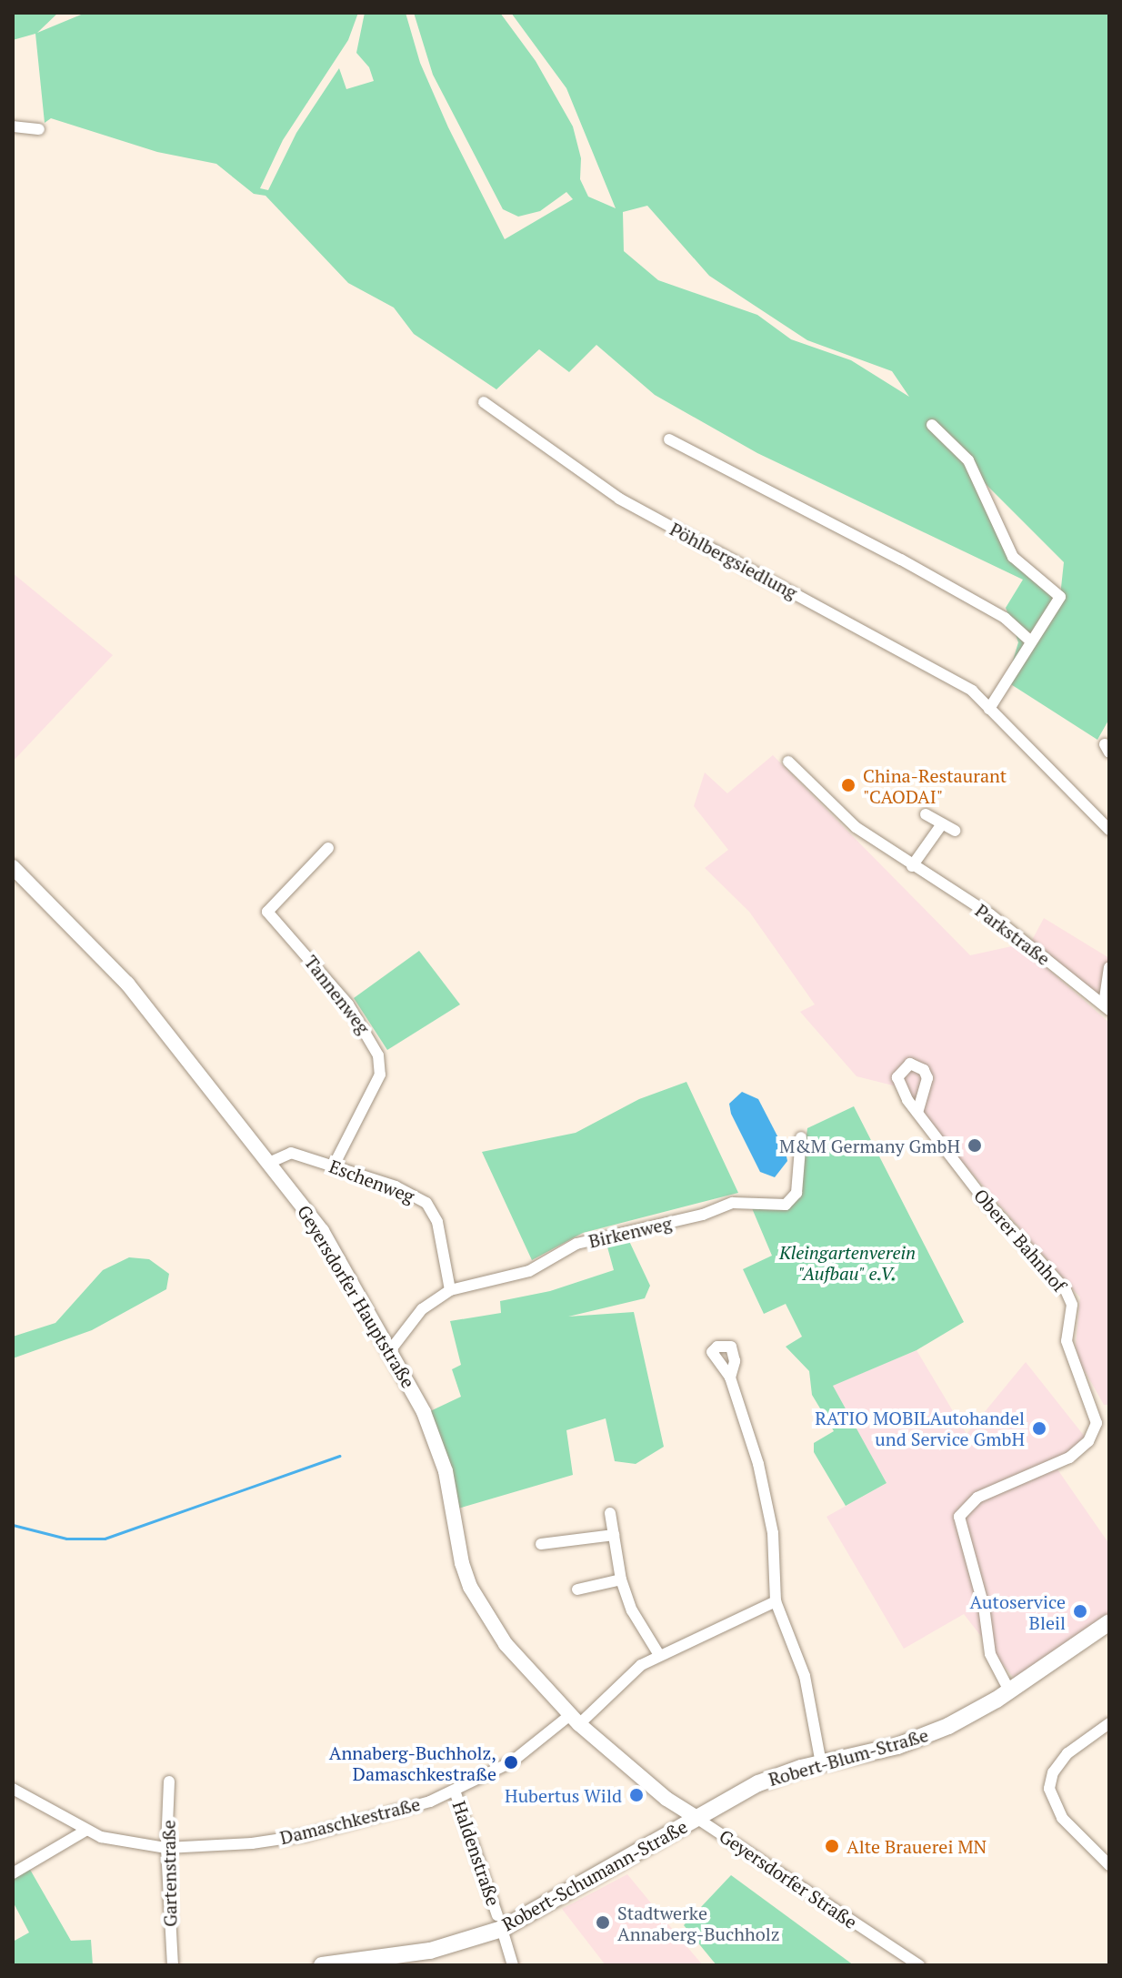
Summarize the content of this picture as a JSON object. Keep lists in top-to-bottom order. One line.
{"streets":{"main road":["Geyersdorfer Hauptstraße","Robert-Blum-Straße","Robert-Schumann-Straße","Geyersdorfer Straße"],"street":["Pöhlbergsiedlung","Parkstraße","Tannenweg","Eschenweg","Birkenweg","Oberer Bahnhof","Damaschkestraße","Haldenstraße","Gartenstraße"]},"crossings":[["Tannenweg","Eschenweg"],["Eschenweg","Birkenweg"],["Eschenweg","Geyersdorfer Hauptstraße"],["Birkenweg","Geyersdorfer Hauptstraße"],["Geyersdorfer Hauptstraße","Geyersdorfer Straße"],["Robert-Blum-Straße","Robert-Schumann-Straße"],["Robert-Blum-Straße","Geyersdorfer Straße"],["Damaschkestraße","Haldenstraße"],["Damaschkestraße","Gartenstraße"],["Damaschkestraße","Geyersdorfer Straße"],["Haldenstraße","Robert-Schumann-Straße"],["Robert-Schumann-Straße","Geyersdorfer Straße"]],"parks":["Kleingartenverein \"Aufbau\" e.V."],"places":["China-Restaurant \"CAODAI\"","M&M Germany GmbH","RATIO MOBILAutohandel und Service GmbH","Autoservice Bleil","Annaberg-Buchholz, Damaschkestraße","Hubertus Wild","Alte Brauerei MN","Stadtwerke Annaberg-Buchholz"]}
